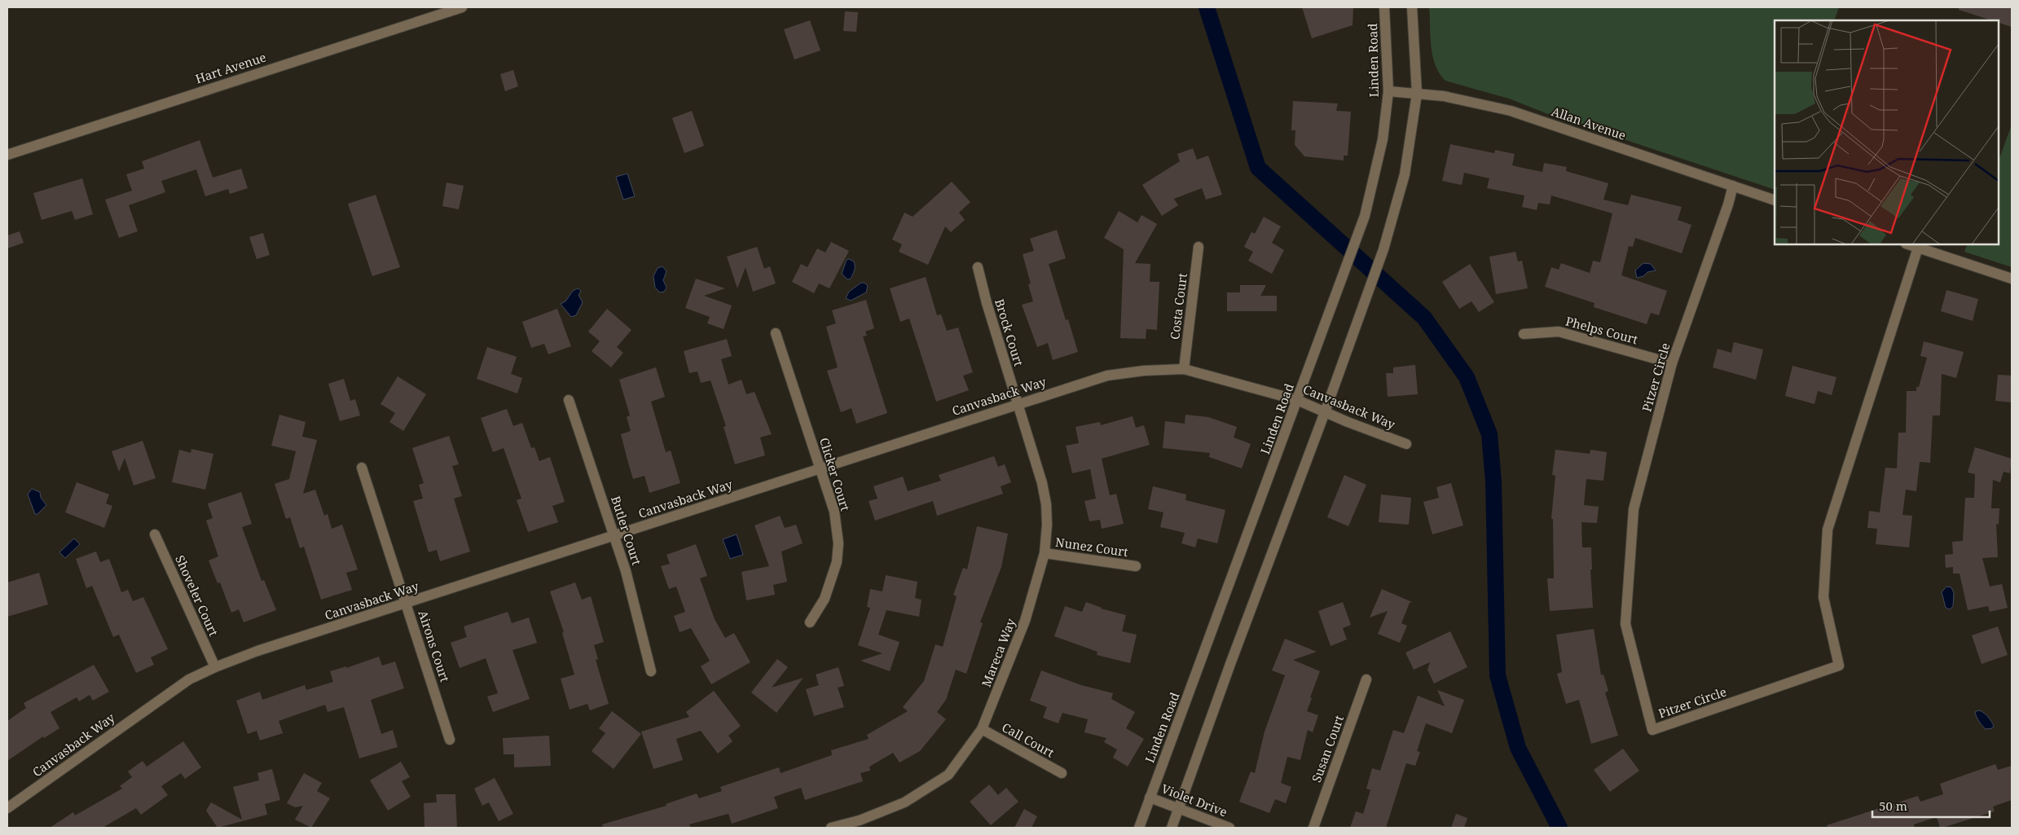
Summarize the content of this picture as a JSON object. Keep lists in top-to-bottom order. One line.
{"streets":{"street":["Linden Road","Hart Avenue","Allan Avenue","Costa Court","Phelps Court","Brock Court","Pitzer Circle","Canvasback Way","Clicker Court","Butler Court","Nunez Court","Shoveler Court","Airons Court","Mareca Way","Call Court","Susan Court","Violet Drive"]},"crossings":[["Linden Road","Allan Avenue"],["Linden Road","Canvasback Way"],["Linden Road","Violet Drive"],["Allan Avenue","Pitzer Circle"],["Costa Court","Canvasback Way"],["Phelps Court","Pitzer Circle"],["Brock Court","Canvasback Way"],["Brock Court","Mareca Way"],["Canvasback Way","Clicker Court"],["Canvasback Way","Butler Court"],["Canvasback Way","Shoveler Court"],["Canvasback Way","Airons Court"],["Canvasback Way","Mareca Way"],["Nunez Court","Mareca Way"],["Mareca Way","Call Court"]],"scale_bar":"50 m"}
